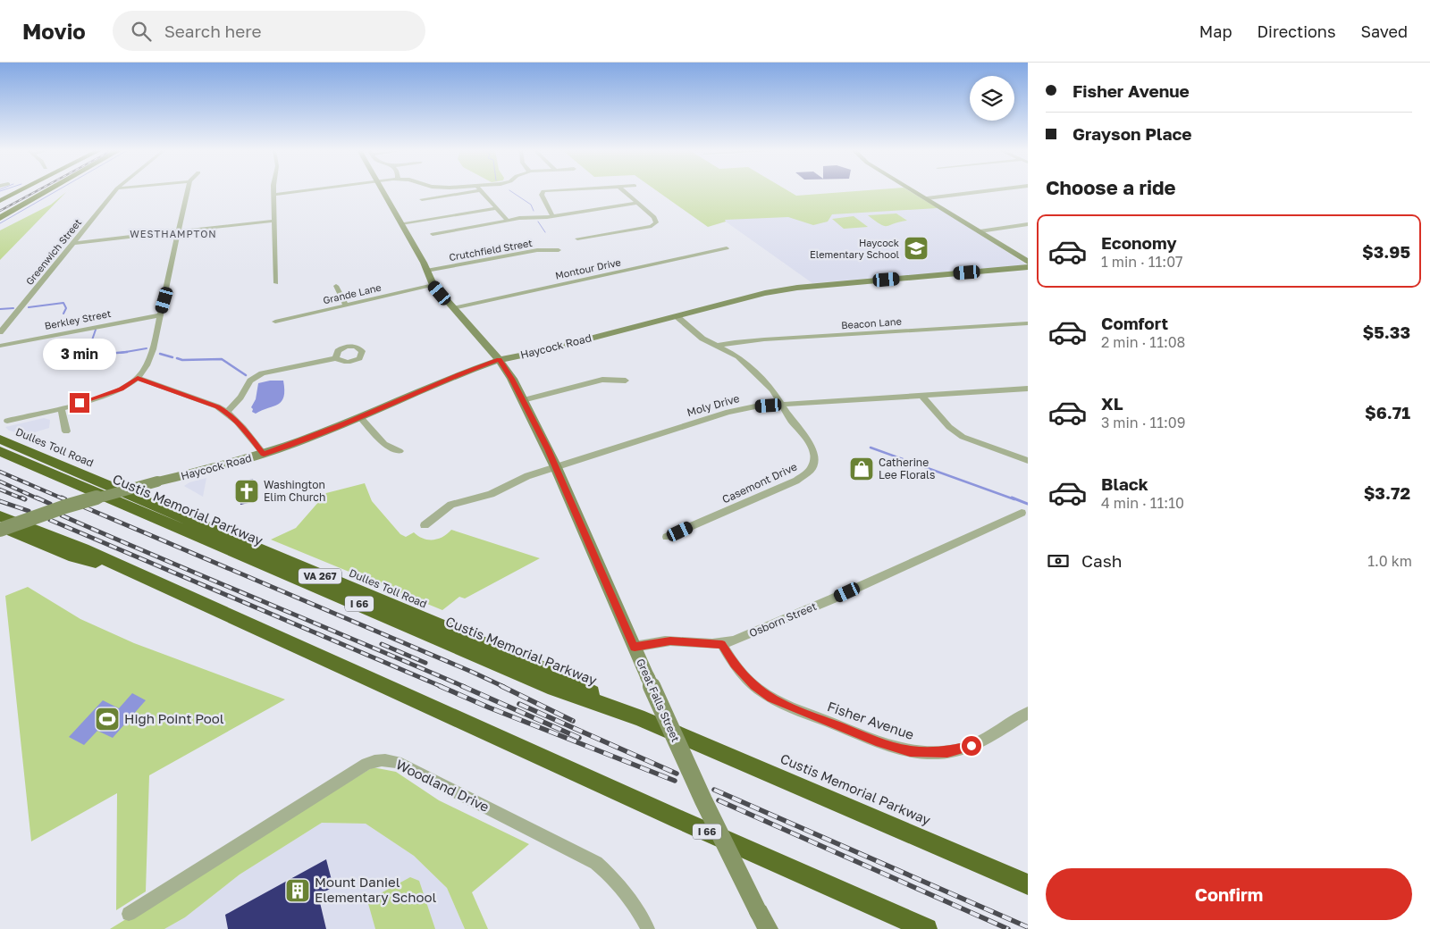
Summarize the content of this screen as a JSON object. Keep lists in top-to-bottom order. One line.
{"streets":{"highway":["Dulles Toll Road","Custis Memorial Parkway","VA 267","I 66"],"main road":["Haycock Road","Great Falls Street"],"street":["Crutchfield Street","Greenwich Street","Montour Drive","Grande Lane","Berkley Street","Beacon Lane","Moly Drive","Casemont Drive","Osborn Street","Fisher Avenue","Woodland Drive"]},"crossings":[["Crutchfield Street","Great Falls Street"],["Montour Drive","Great Falls Street"],["Grande Lane","Great Falls Street"],["Beacon Lane","Casemont Drive"],["Haycock Road","Casemont Drive"],["Haycock Road","Great Falls Street"],["Moly Drive","Casemont Drive"],["Moly Drive","Great Falls Street"],["Dulles Toll Road","Custis Memorial Parkway"],["Osborn Street","Great Falls Street"],["Osborn Street","Fisher Avenue"]],"districts":["WESTHAMPTON"],"places":{"school or university":["Haycock Elementary School"],"shop":["Catherine Lee Florals"],"church":["Washington Elim Church"],"sports":["High Point Pool"],"building":["Mount Daniel Elementary School"]},"page":{"header":"Movio","search":"Search here","nav":["Map","Directions","Saved"],"banner":["Fisher Avenue","Grayson Place"],"heading":"Choose a ride","list":[{"name":"Economy","note":"1 min · 11:07","value":"$3.95"},{"name":"Comfort","note":"2 min · 11:08","value":"$5.33"},{"name":"XL","note":"3 min · 11:09","value":"$6.71"},{"name":"Black","note":"4 min · 11:10","value":"$3.72"}],"bubble":"3 min","pay":["Cash","1.0 km"],"buttons":"Confirm"}}
